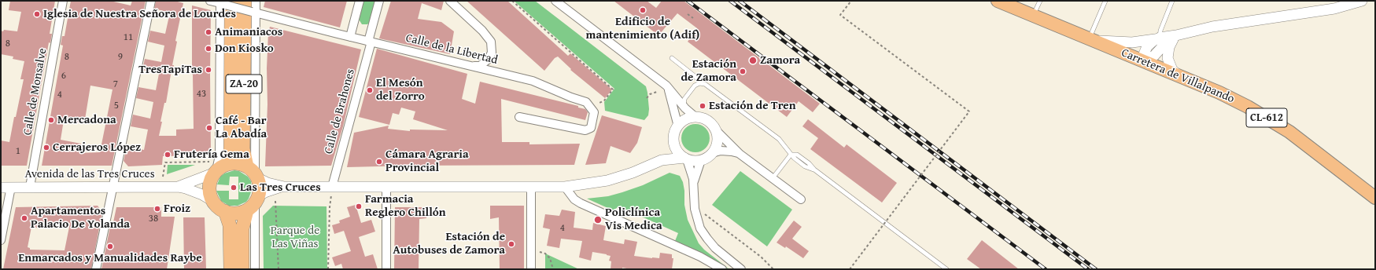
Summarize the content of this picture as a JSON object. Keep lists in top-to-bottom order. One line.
{"streets":{"highway":["ZA-20"],"main road":["Carretera de Villalpando","CL-612"],"street":["Calle de la Libertad","Calle de Monsalve","Calle de Brahones","Avenida de las Tres Cruces"]},"crossings":[["Calle de la Libertad","ZA-20"],["Calle de la Libertad","Calle de Brahones"],["ZA-20","Avenida de las Tres Cruces"],["Calle de Monsalve","Avenida de las Tres Cruces"]],"parks":["Parque de Las Viñas"],"places":["Edificio de mantenimiento (Adif)","Iglesia de Nuestra Señora de Lourdes","Animaniacos","Don Kiosko","Zamora","TresTapiTas","Estación de Zamora","El Mesón del Zorro","Estación de Tren","Mercadona","Café - Bar La Abadía","Cerrajeros López","Frutería Gema","Cámara Agraria Provincial","Las Tres Cruces","Farmacia Reglero Chillón","Froiz","Apartamentos Palacio De Yolanda","Policlínica Vis Medica","Estación de Autobuses de Zamora","Enmarcados y Manualidades Raybe"],"house_numbers":["11","8","8","9","6","7","43","4","5","1","38","4"]}
